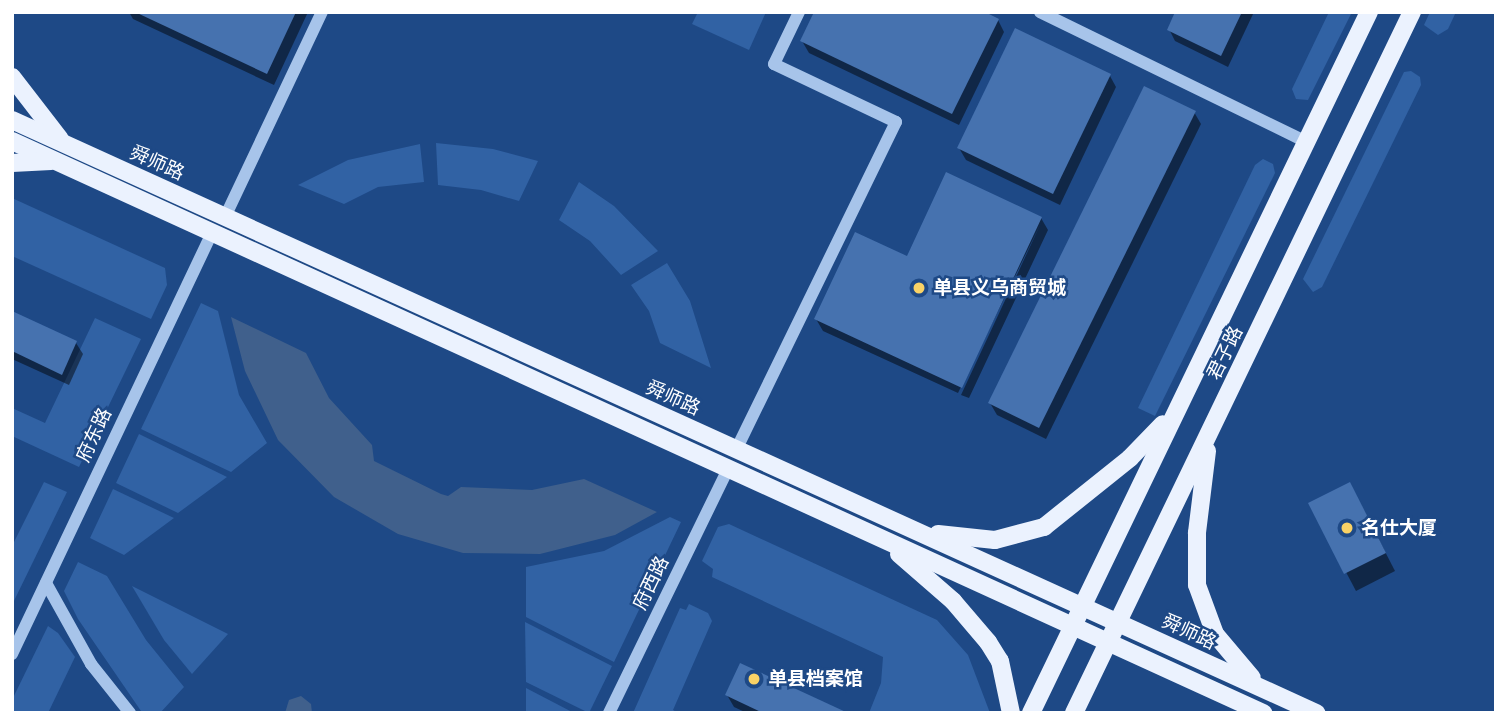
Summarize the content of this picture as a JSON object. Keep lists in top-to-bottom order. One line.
{"streets":{"main road":["舜师路","君子路"],"street":["府东路","府西路"]},"crossings":[["舜师路","君子路"]],"places":["单县义乌商贸城","名仕大厦","单县档案馆"]}
